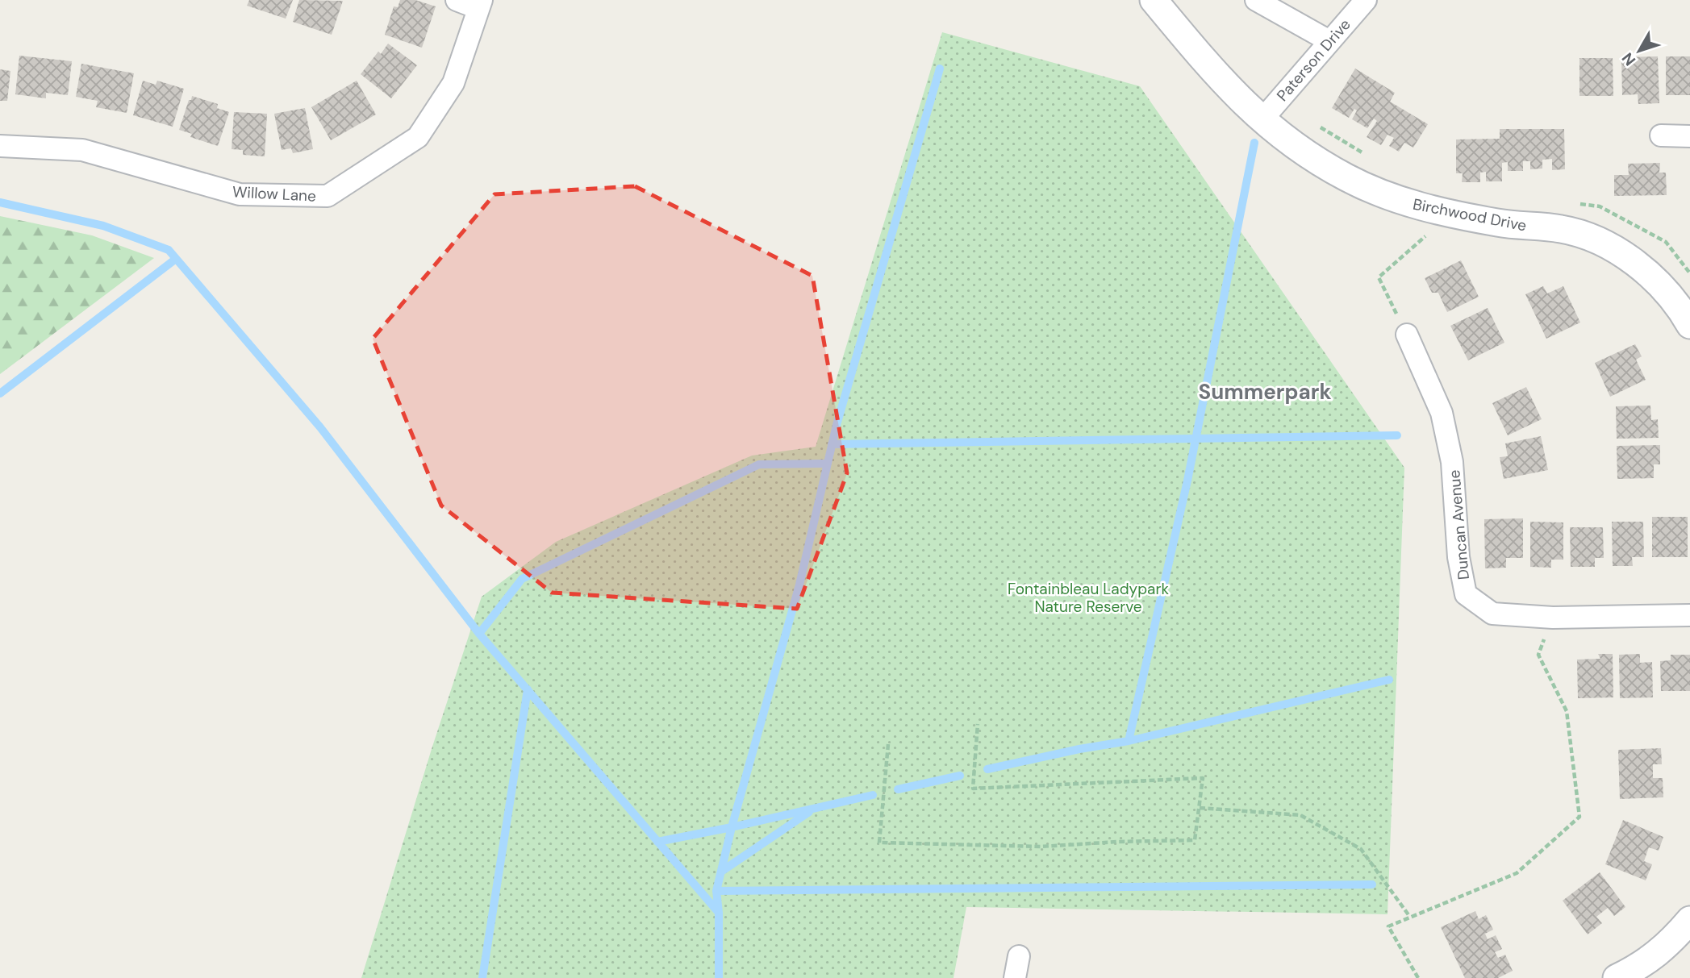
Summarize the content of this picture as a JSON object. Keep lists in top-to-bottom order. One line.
{"streets":{"street":["Paterson Drive","Willow Lane","Birchwood Drive","Duncan Avenue"]},"crossings":[["Paterson Drive","Birchwood Drive"]],"districts":["Summerpark"],"parks":["Fontainbleau Ladypark Nature Reserve"],"north":"bottom left"}
